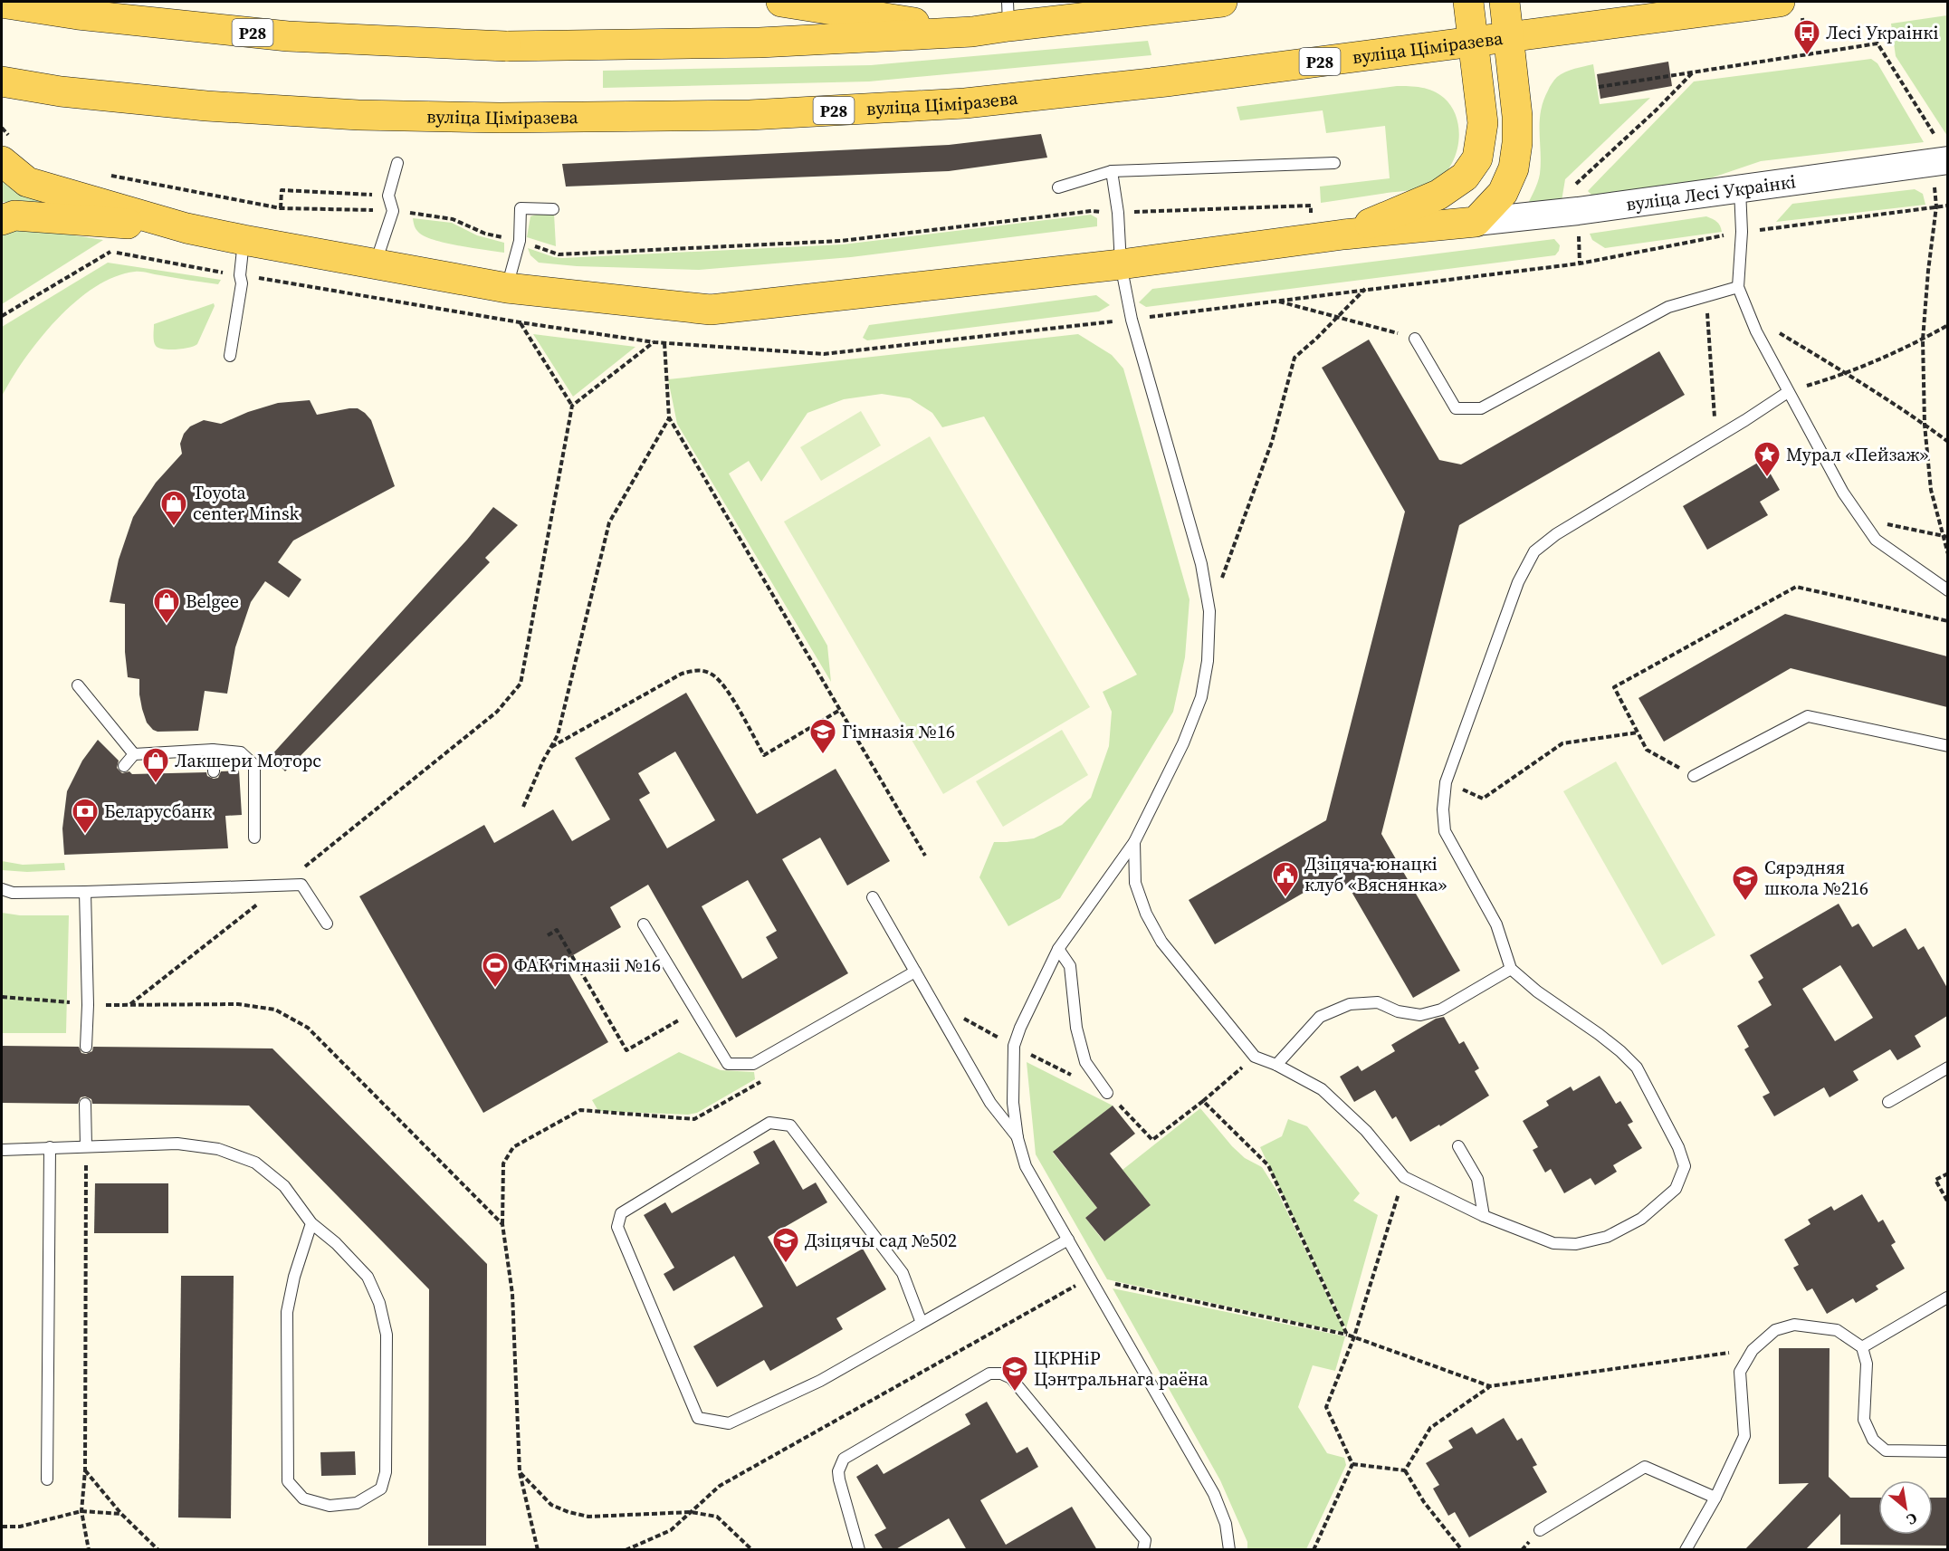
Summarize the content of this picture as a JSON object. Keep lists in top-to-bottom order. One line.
{"streets":{"main road":["Р28","вуліца Ціміразева"],"street":["вуліца Лесі Украінкі"]},"places":{"bus stop":["Лесі Украінкі"],"place":["Мурал «Пейзаж»"],"shop":["Toyota center Minsk","Belgee","Лакшери Моторс"],"school or university":["Гімназія №16","Сярэдняя школа №216","Дзіцячы сад №502","ЦКРНіР Цэнтральнага раёна"],"bank":["Беларусбанк"],"public building":["Дзіцяча-юнацкі клуб «Вяснянка»"],"sports":["ФАК гімназіі №16"]},"north":"bottom right"}
